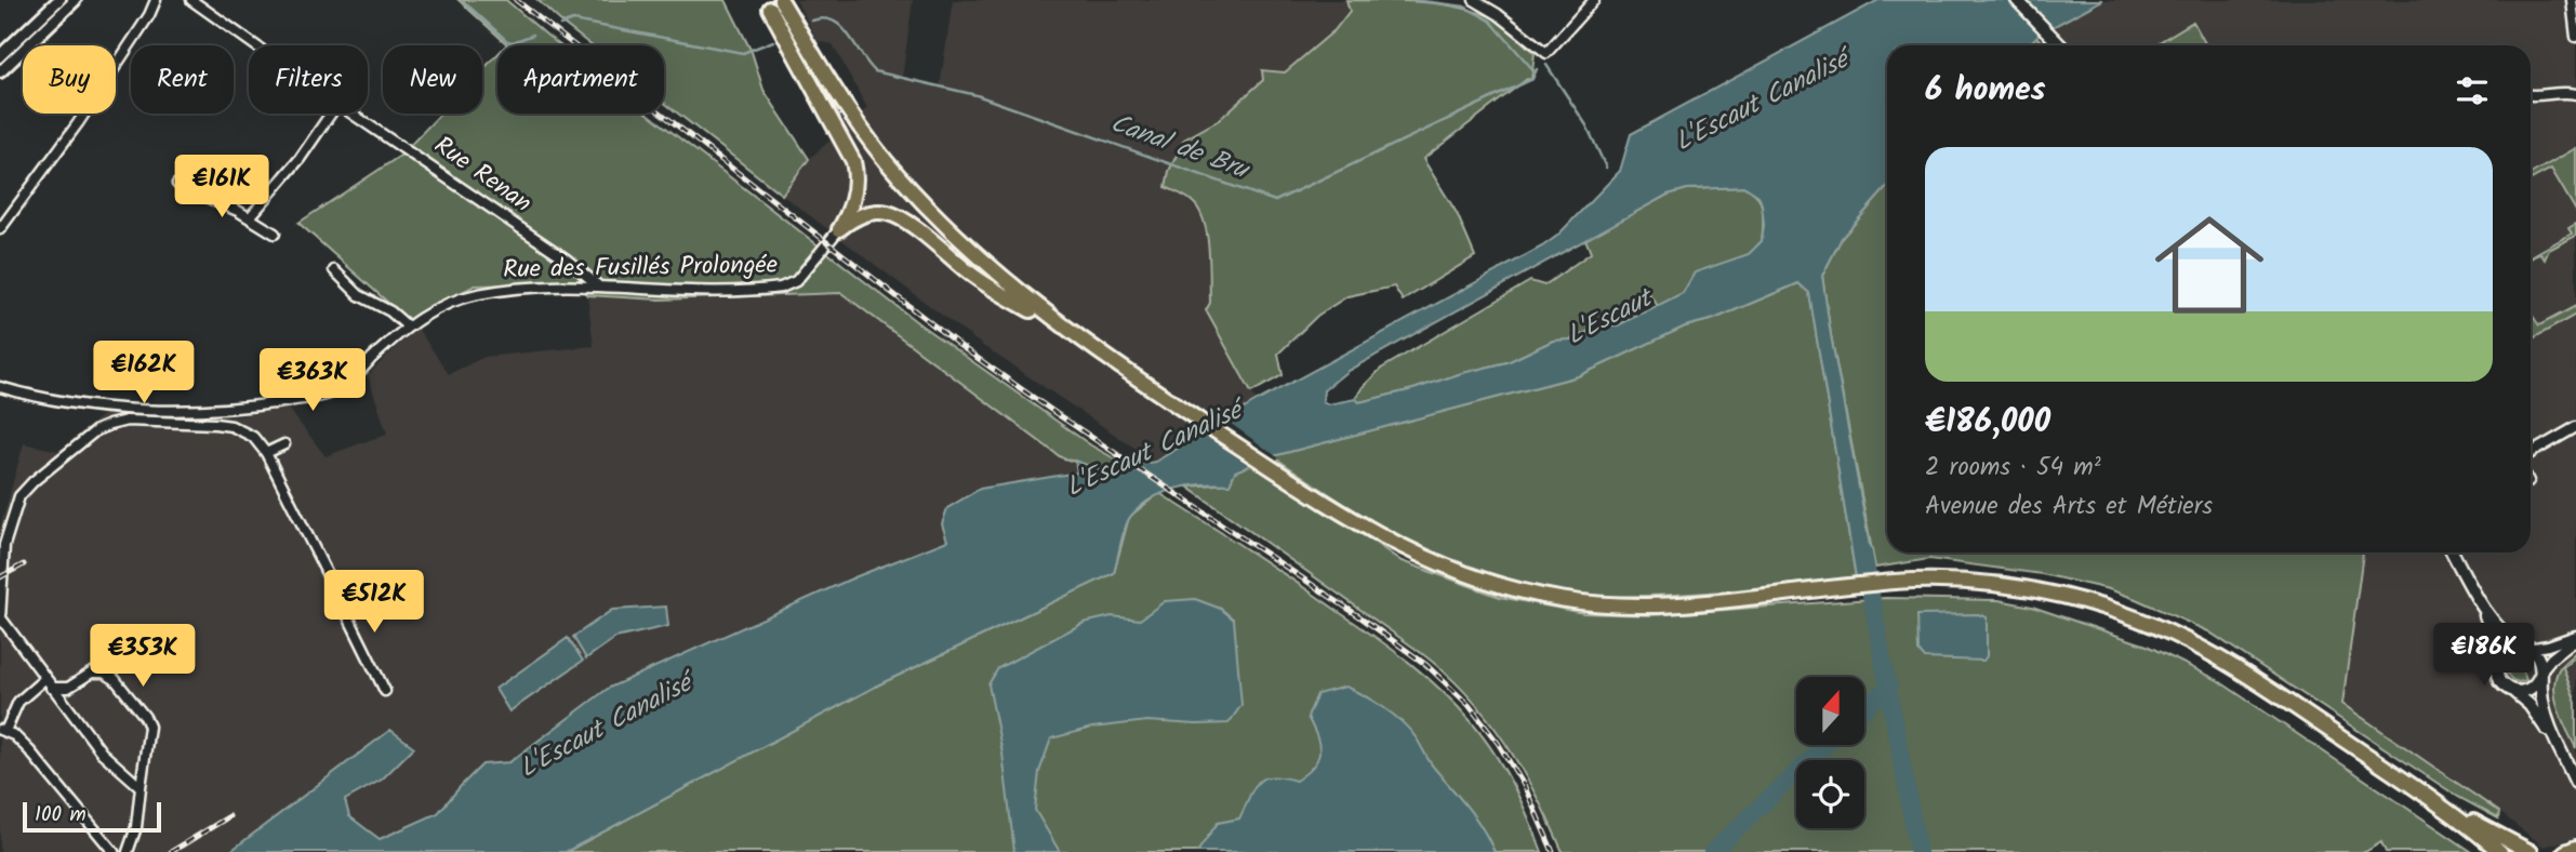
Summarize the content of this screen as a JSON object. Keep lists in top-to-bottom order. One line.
{"streets":{"street":["Rue Renan","Rue des Fusillés Prolongée"]},"crossings":[["Rue Renan","Rue des Fusillés Prolongée"]],"water":["L'Escaut Canalisé","Canal de Bru","L'Escaut"],"scale_bar":"100 m","north":"top","page":{"chip":["Buy","Rent","Filters","New","Apartment"],"heading":"6 homes","list":[{"name":"€186,000","note":"2 rooms · 54 m² · Avenue des Arts et Métiers"}],"price":["€161K","€162K","€363K","€512K","€186K","€353K"],"scale":"100 m"}}
